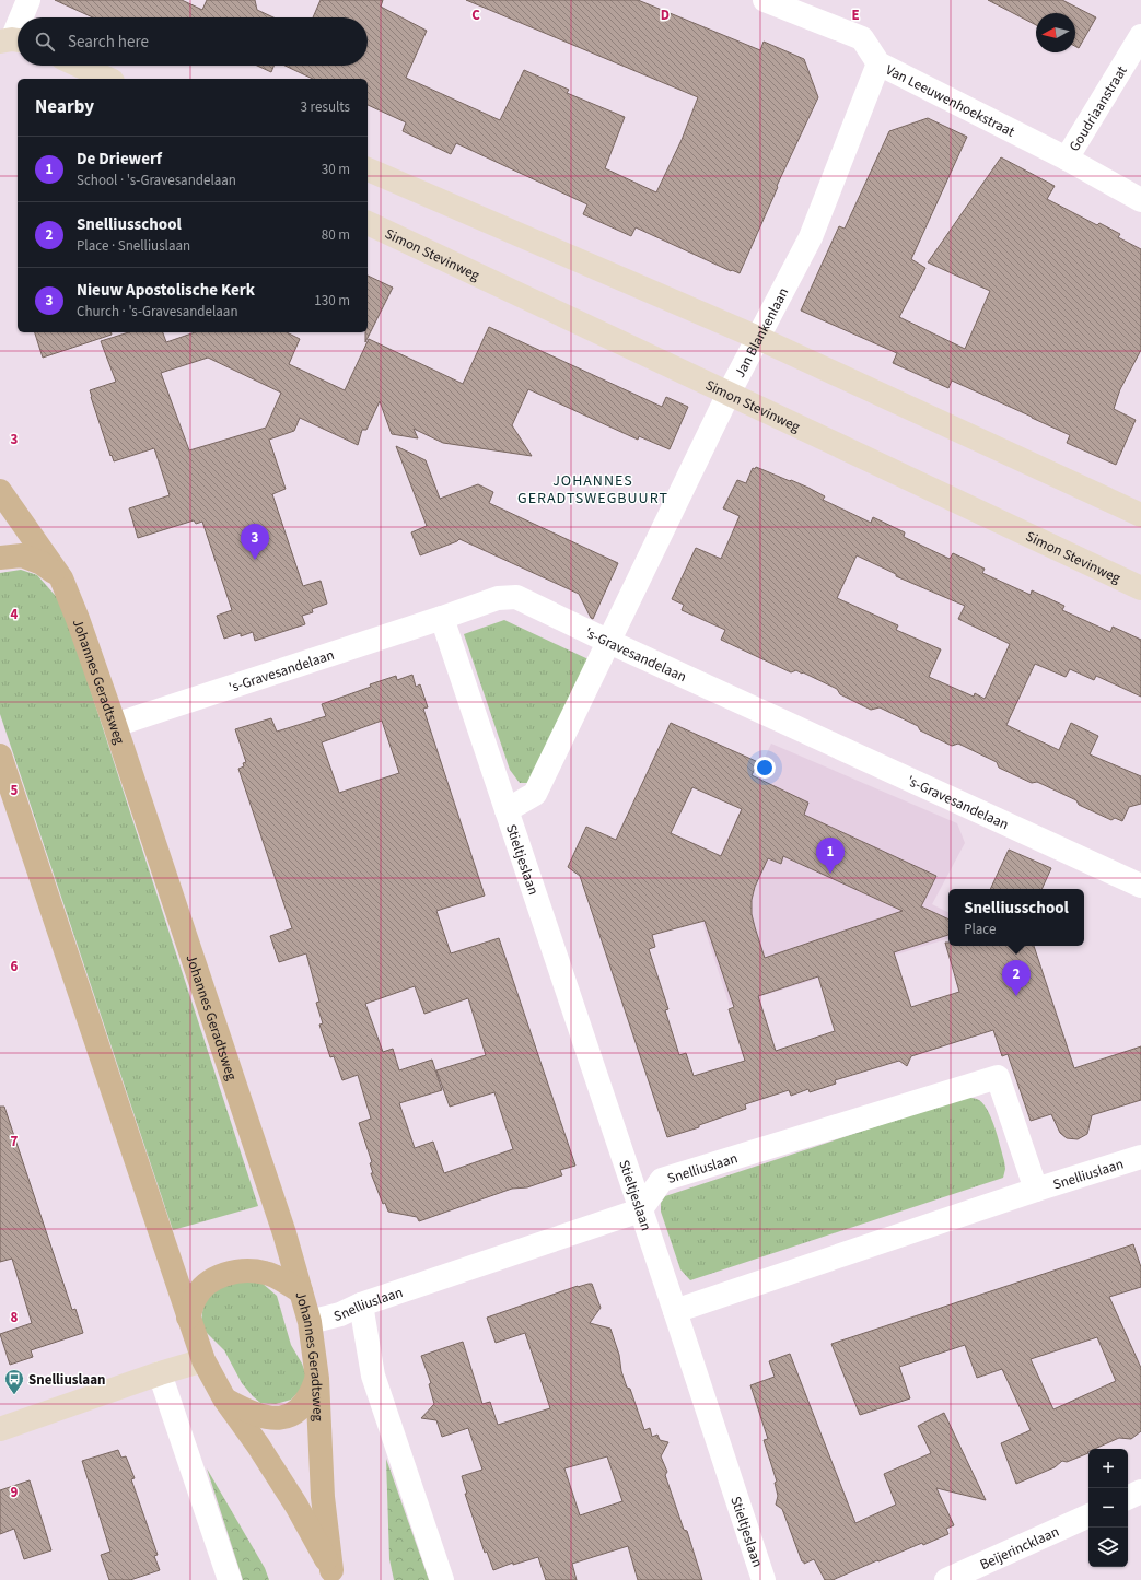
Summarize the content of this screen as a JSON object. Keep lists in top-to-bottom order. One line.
{"streets":{"main road":["Johannes Geradtsweg"],"street":["Van Leeuwenhoekstraat","Goudriaanstraat","Simon Stevinweg","Jan Blankenlaan","'s-Gravesandelaan","Stieltjeslaan","Snelliuslaan","Beijerincklaan"]},"crossings":[["Van Leeuwenhoekstraat","Goudriaanstraat"],["Van Leeuwenhoekstraat","Jan Blankenlaan"],["Simon Stevinweg","Jan Blankenlaan"],["Jan Blankenlaan","'s-Gravesandelaan"],["Jan Blankenlaan","Stieltjeslaan"],["'s-Gravesandelaan","Johannes Geradtsweg"],["'s-Gravesandelaan","Stieltjeslaan"],["Johannes Geradtsweg","Snelliuslaan"],["Stieltjeslaan","Snelliuslaan"]],"districts":["JOHANNES GERADTSWEGBUURT"],"places":{"bus stop":["Snelliuslaan"]},"north":"left","page":{"search":"Search here","heading":["Nearby","3 results"],"list":[{"mark":"1","name":"De Driewerf","note":"School · 's-Gravesandelaan","value":"30 m"},{"mark":"2","name":"Snelliusschool","note":"Place · Snelliuslaan","value":"80 m"},{"mark":"3","name":"Nieuw Apostolische Kerk","note":"Church · 's-Gravesandelaan","value":"130 m"}],"pins":["3","1","2"],"popup":["Snelliusschool","Place"],"map_buttons":["+","−"]},"grid":{"columns":["C","D","E"],"rows":["3","4","5","6","7","8","9"]}}
